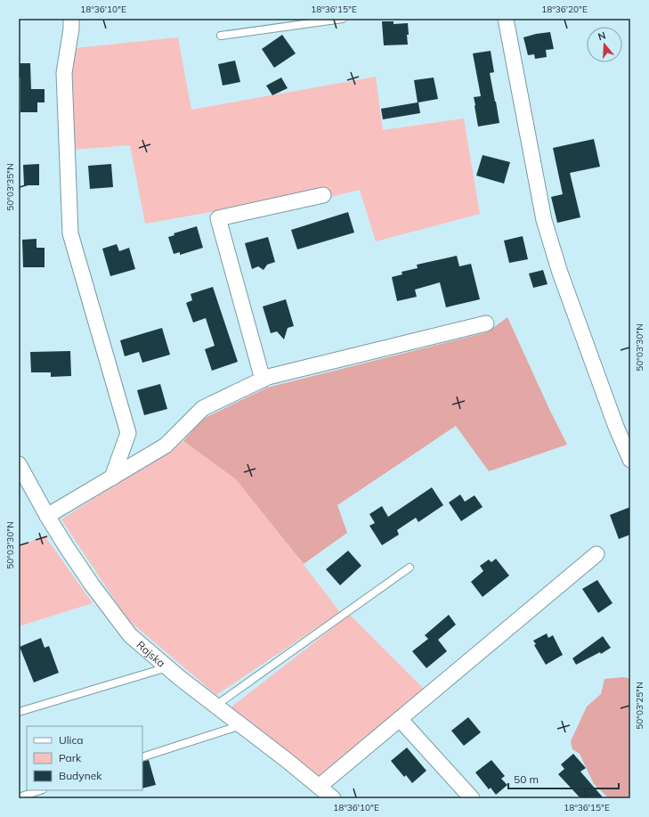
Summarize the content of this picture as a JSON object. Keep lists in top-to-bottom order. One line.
{"streets":{"street":["Rajska"]},"legend":["Ulica","Park","Budynek"],"scale_bar":"50 m","north":"top","coordinates":["18°36'10\"E","18°36'15\"E","18°36'20\"E","50°03'35\"N","50°03'30\"N","50°03'25\"N"]}
